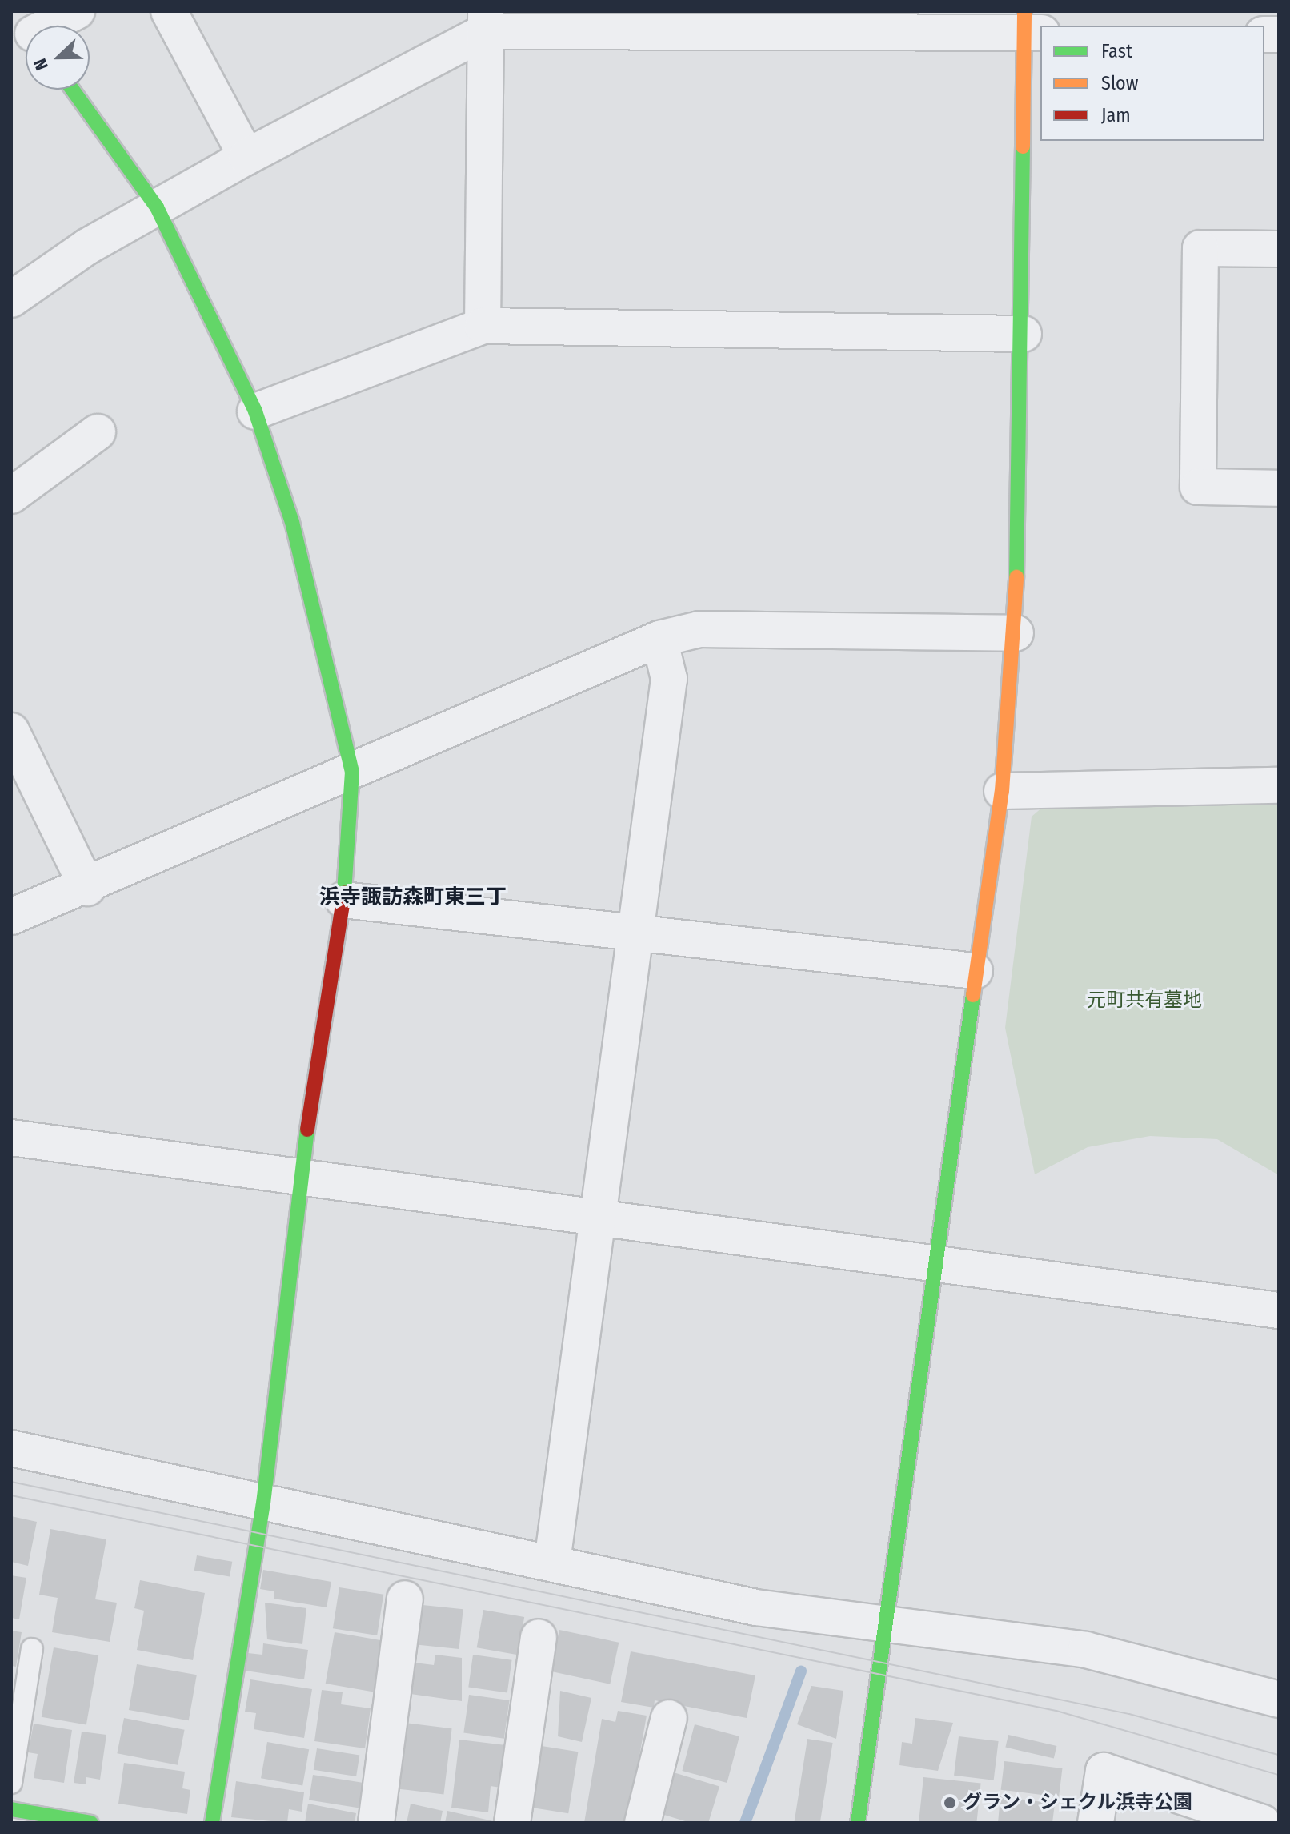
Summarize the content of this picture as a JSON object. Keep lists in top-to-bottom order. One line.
{"districts":["浜寺諏訪森町東三丁"],"parks":["元町共有墓地"],"places":["グラン・シェクル浜寺公園"],"legend":["Fast","Slow","Jam"],"north":"left"}
